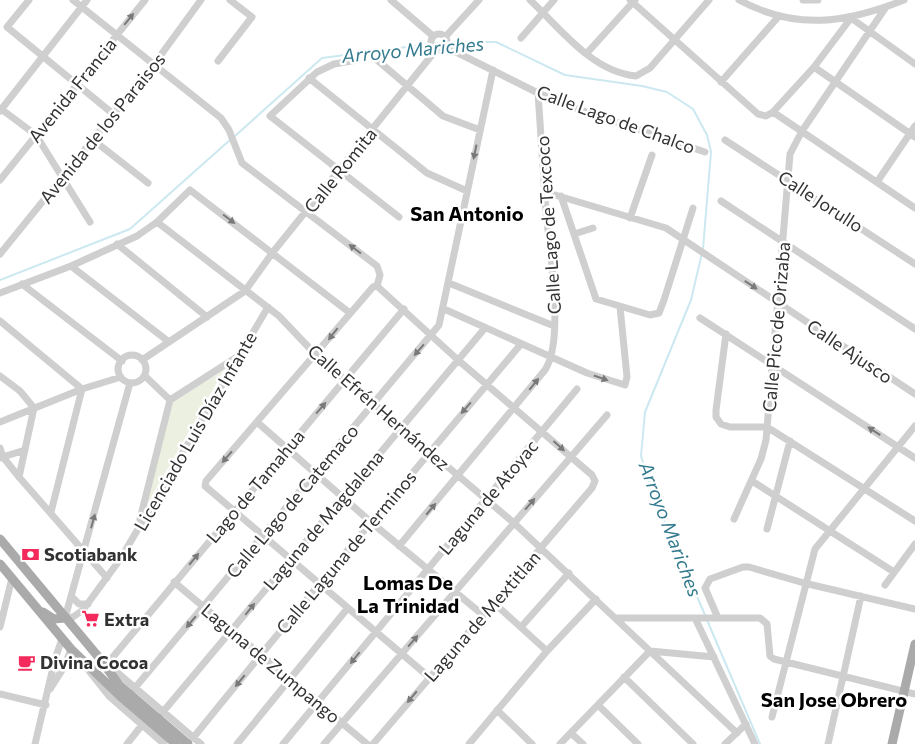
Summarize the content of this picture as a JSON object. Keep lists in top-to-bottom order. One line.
{"streets":{"street":["Avenida Francia","Calle Lago de Chalco","Avenida de los Paraisos","Calle Romita","Calle Jorullo","Calle Lago de Texcoco","Calle Pico de Orizaba","Calle Ajusco","Calle Efrén Hernández","Licenciado Luis Díaz Infante","Lago de Tamahua","Laguna de Atoyac","Calle Lago de Catemaco","Laguna de Magdalena","Calle Laguna de Terminos","Laguna de Mextitlan","Laguna de Zumpango"]},"crossings":[["Calle Lago de Chalco","Calle Lago de Texcoco"],["Calle Lago de Chalco","Calle Lago de Catemaco"],["Calle Romita","Calle Efrén Hernández"],["Calle Jorullo","Calle Pico de Orizaba"],["Calle Lago de Texcoco","Calle Ajusco"],["Calle Pico de Orizaba","Calle Ajusco"],["Calle Efrén Hernández","Licenciado Luis Díaz Infante"],["Calle Efrén Hernández","Lago de Tamahua"],["Calle Efrén Hernández","Laguna de Atoyac"],["Calle Efrén Hernández","Calle Lago de Catemaco"],["Calle Efrén Hernández","Laguna de Magdalena"],["Calle Efrén Hernández","Calle Laguna de Terminos"],["Calle Efrén Hernández","Laguna de Mextitlan"],["Lago de Tamahua","Laguna de Zumpango"],["Laguna de Atoyac","Laguna de Zumpango"],["Calle Lago de Catemaco","Laguna de Zumpango"],["Laguna de Magdalena","Laguna de Zumpango"],["Calle Laguna de Terminos","Laguna de Zumpango"]],"districts":["San Antonio","Lomas De La Trinidad","San Jose Obrero"],"water":["Arroyo Mariches"],"places":{"bank":["Scotiabank"],"supermarket":["Extra"],"cafe":["Divina Cocoa"]}}
